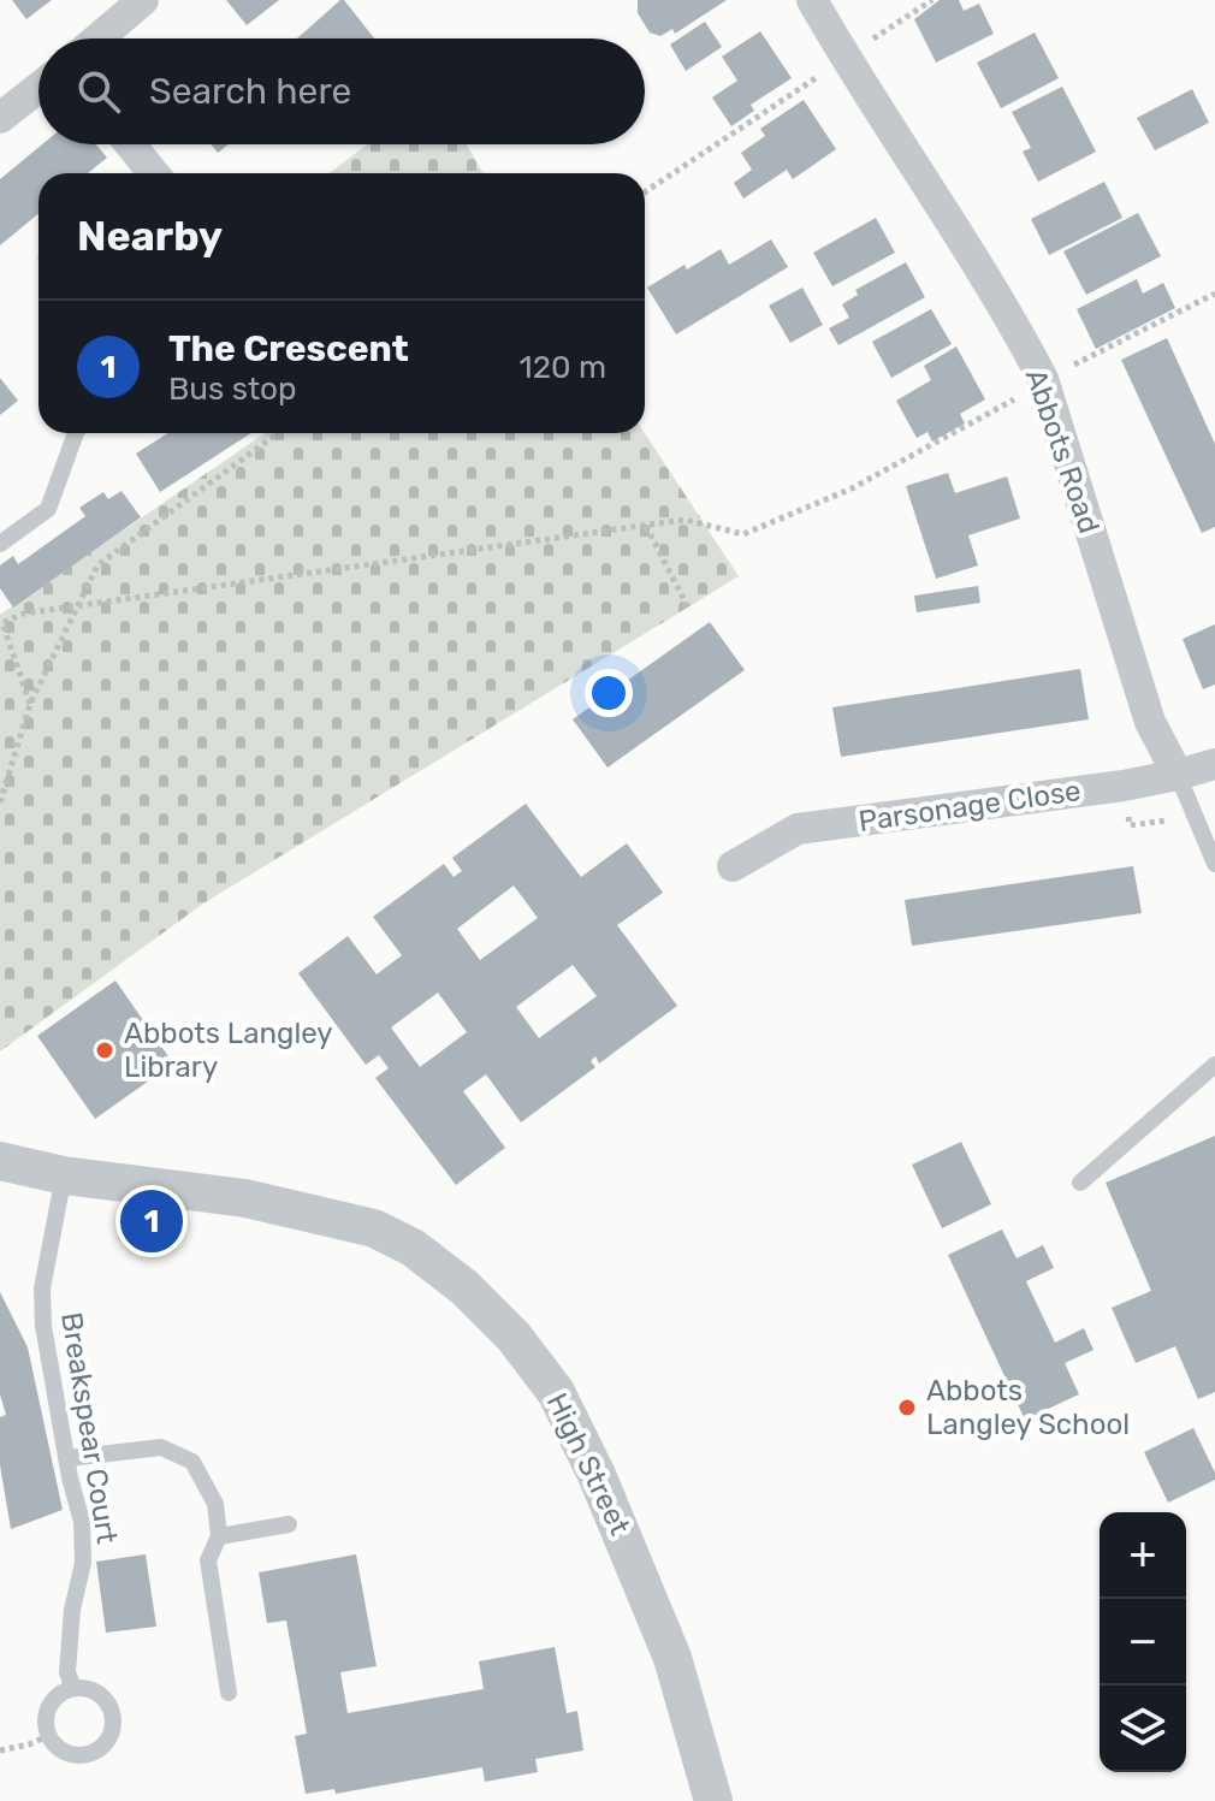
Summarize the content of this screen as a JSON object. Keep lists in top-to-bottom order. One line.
{"streets":{"street":["Abbots Road","Parsonage Close","High Street"],"lane":["Breakspear Court"]},"crossings":[["Abbots Road","Parsonage Close"],["Breakspear Court","High Street"]],"places":["Abbots Langley Library","Abbots Langley School"],"page":{"search":"Search here","heading":"Nearby","list":[{"mark":"1","name":"The Crescent","note":"Bus stop","value":"120 m"}],"pins":"1","map_buttons":["+","−"]}}
